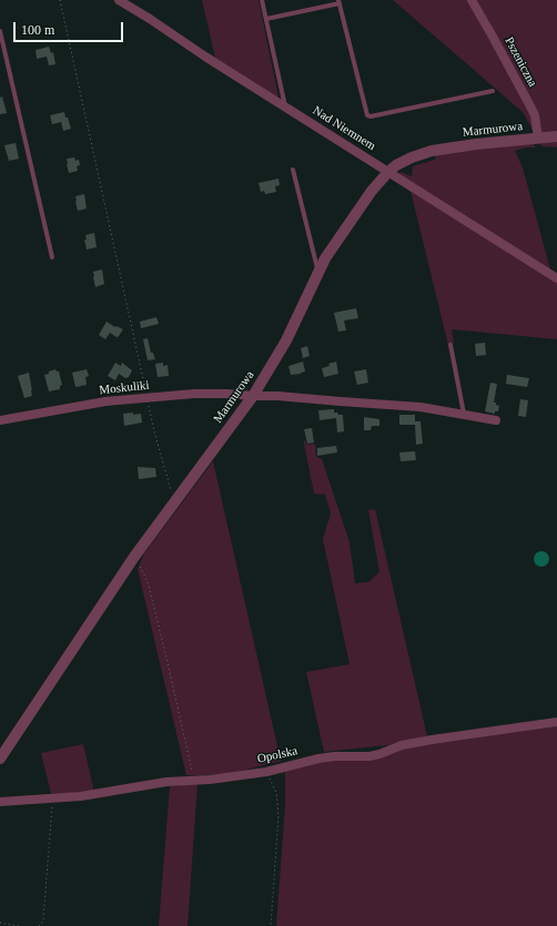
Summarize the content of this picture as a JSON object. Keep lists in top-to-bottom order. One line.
{"streets":{"street":["Pszeniczna","Nad Niemnem","Marmurowa","Moskuliki","Opolska"]},"crossings":[["Pszeniczna","Marmurowa"],["Nad Niemnem","Marmurowa"],["Marmurowa","Moskuliki"]],"scale_bar":"100 m"}
